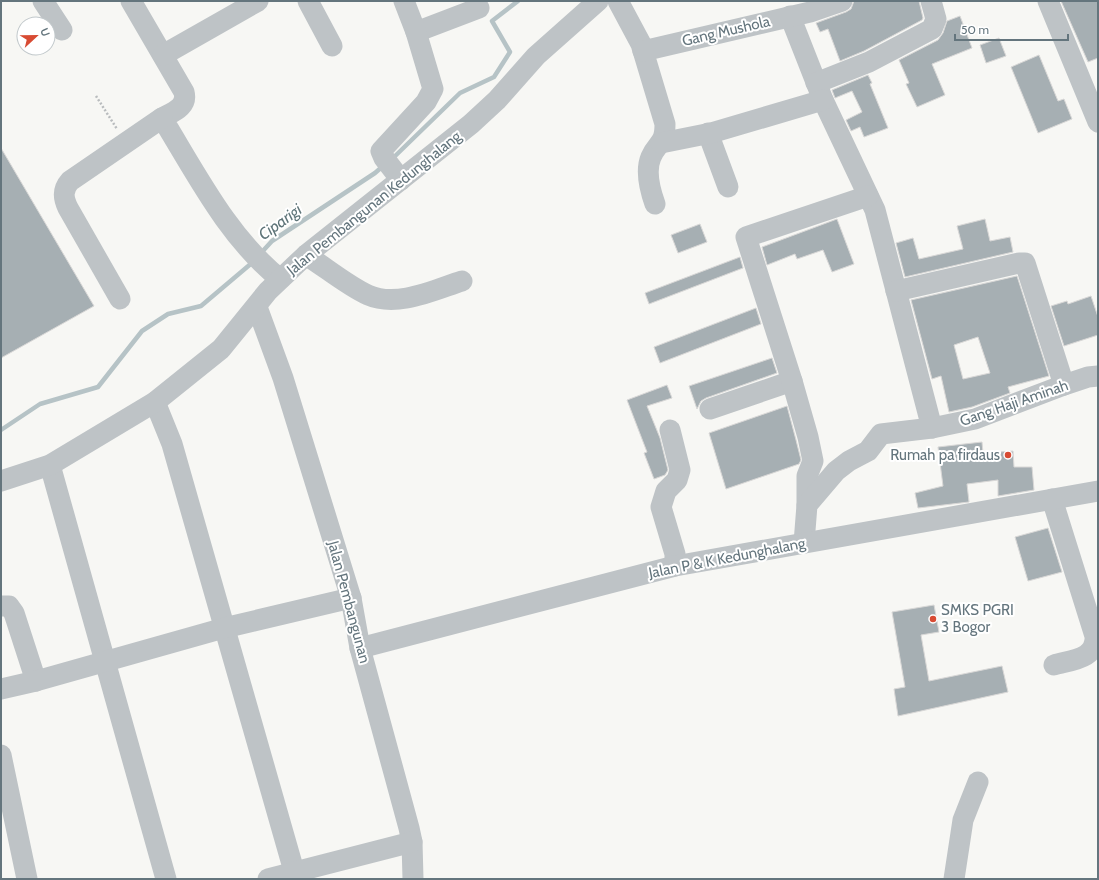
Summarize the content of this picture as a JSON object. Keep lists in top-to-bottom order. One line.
{"streets":{"street":["Gang Mushola","Jalan Pembangunan Kedunghalang","Gang Haji Aminah","Jalan P & K Kedunghalang","Jalan Pembangunan"]},"crossings":[["Jalan Pembangunan Kedunghalang","Jalan Pembangunan"],["Jalan P & K Kedunghalang","Jalan Pembangunan"]],"water":["Ciparigi"],"places":["Rumah pa firdaus","SMKS PGRI 3 Bogor"],"scale_bar":"50 m","north":"right"}
